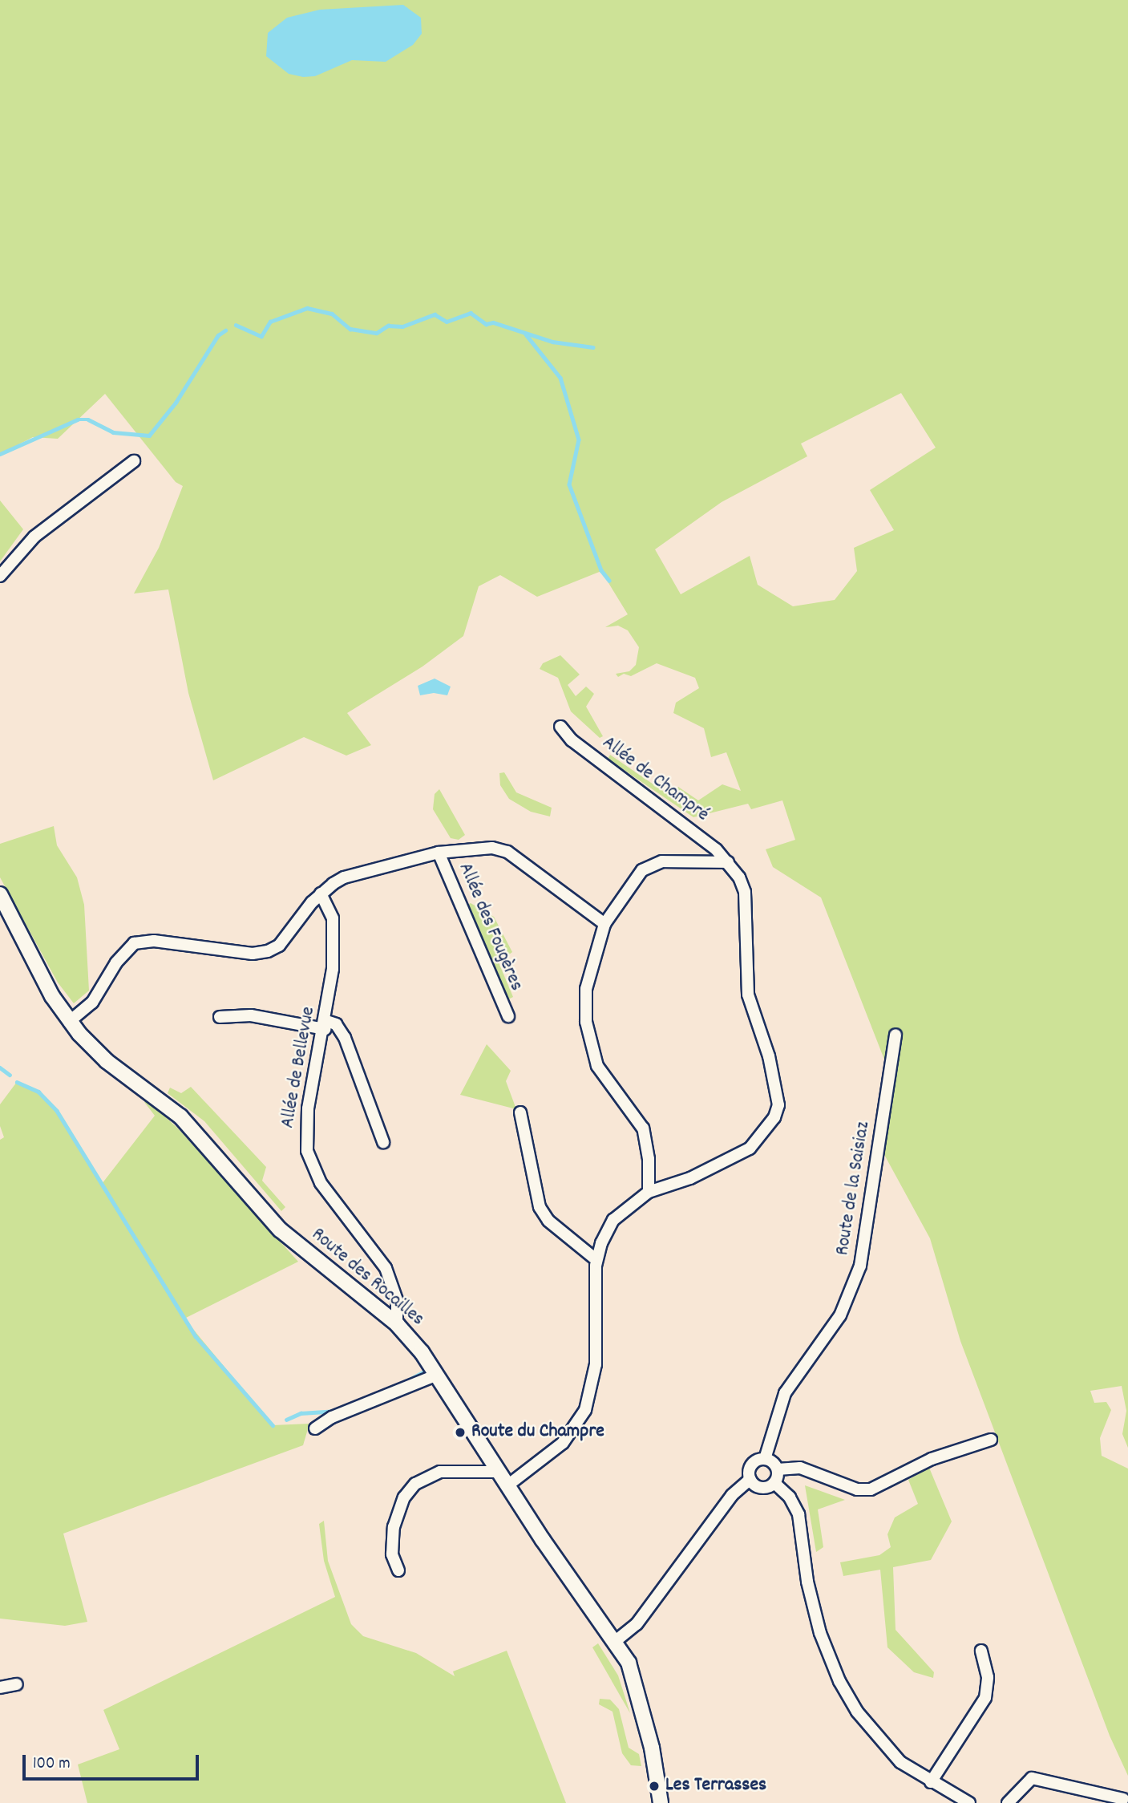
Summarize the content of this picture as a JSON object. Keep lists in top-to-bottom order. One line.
{"streets":{"street":["Allée de Champré","Allée des Fougères","Allée de Bellevue","Route de la Saisiaz","Route des Rocailles"]},"crossings":[["Allée de Bellevue","Route des Rocailles"]],"places":["Route du Champre","Les Terrasses"],"scale_bar":"100 m"}
